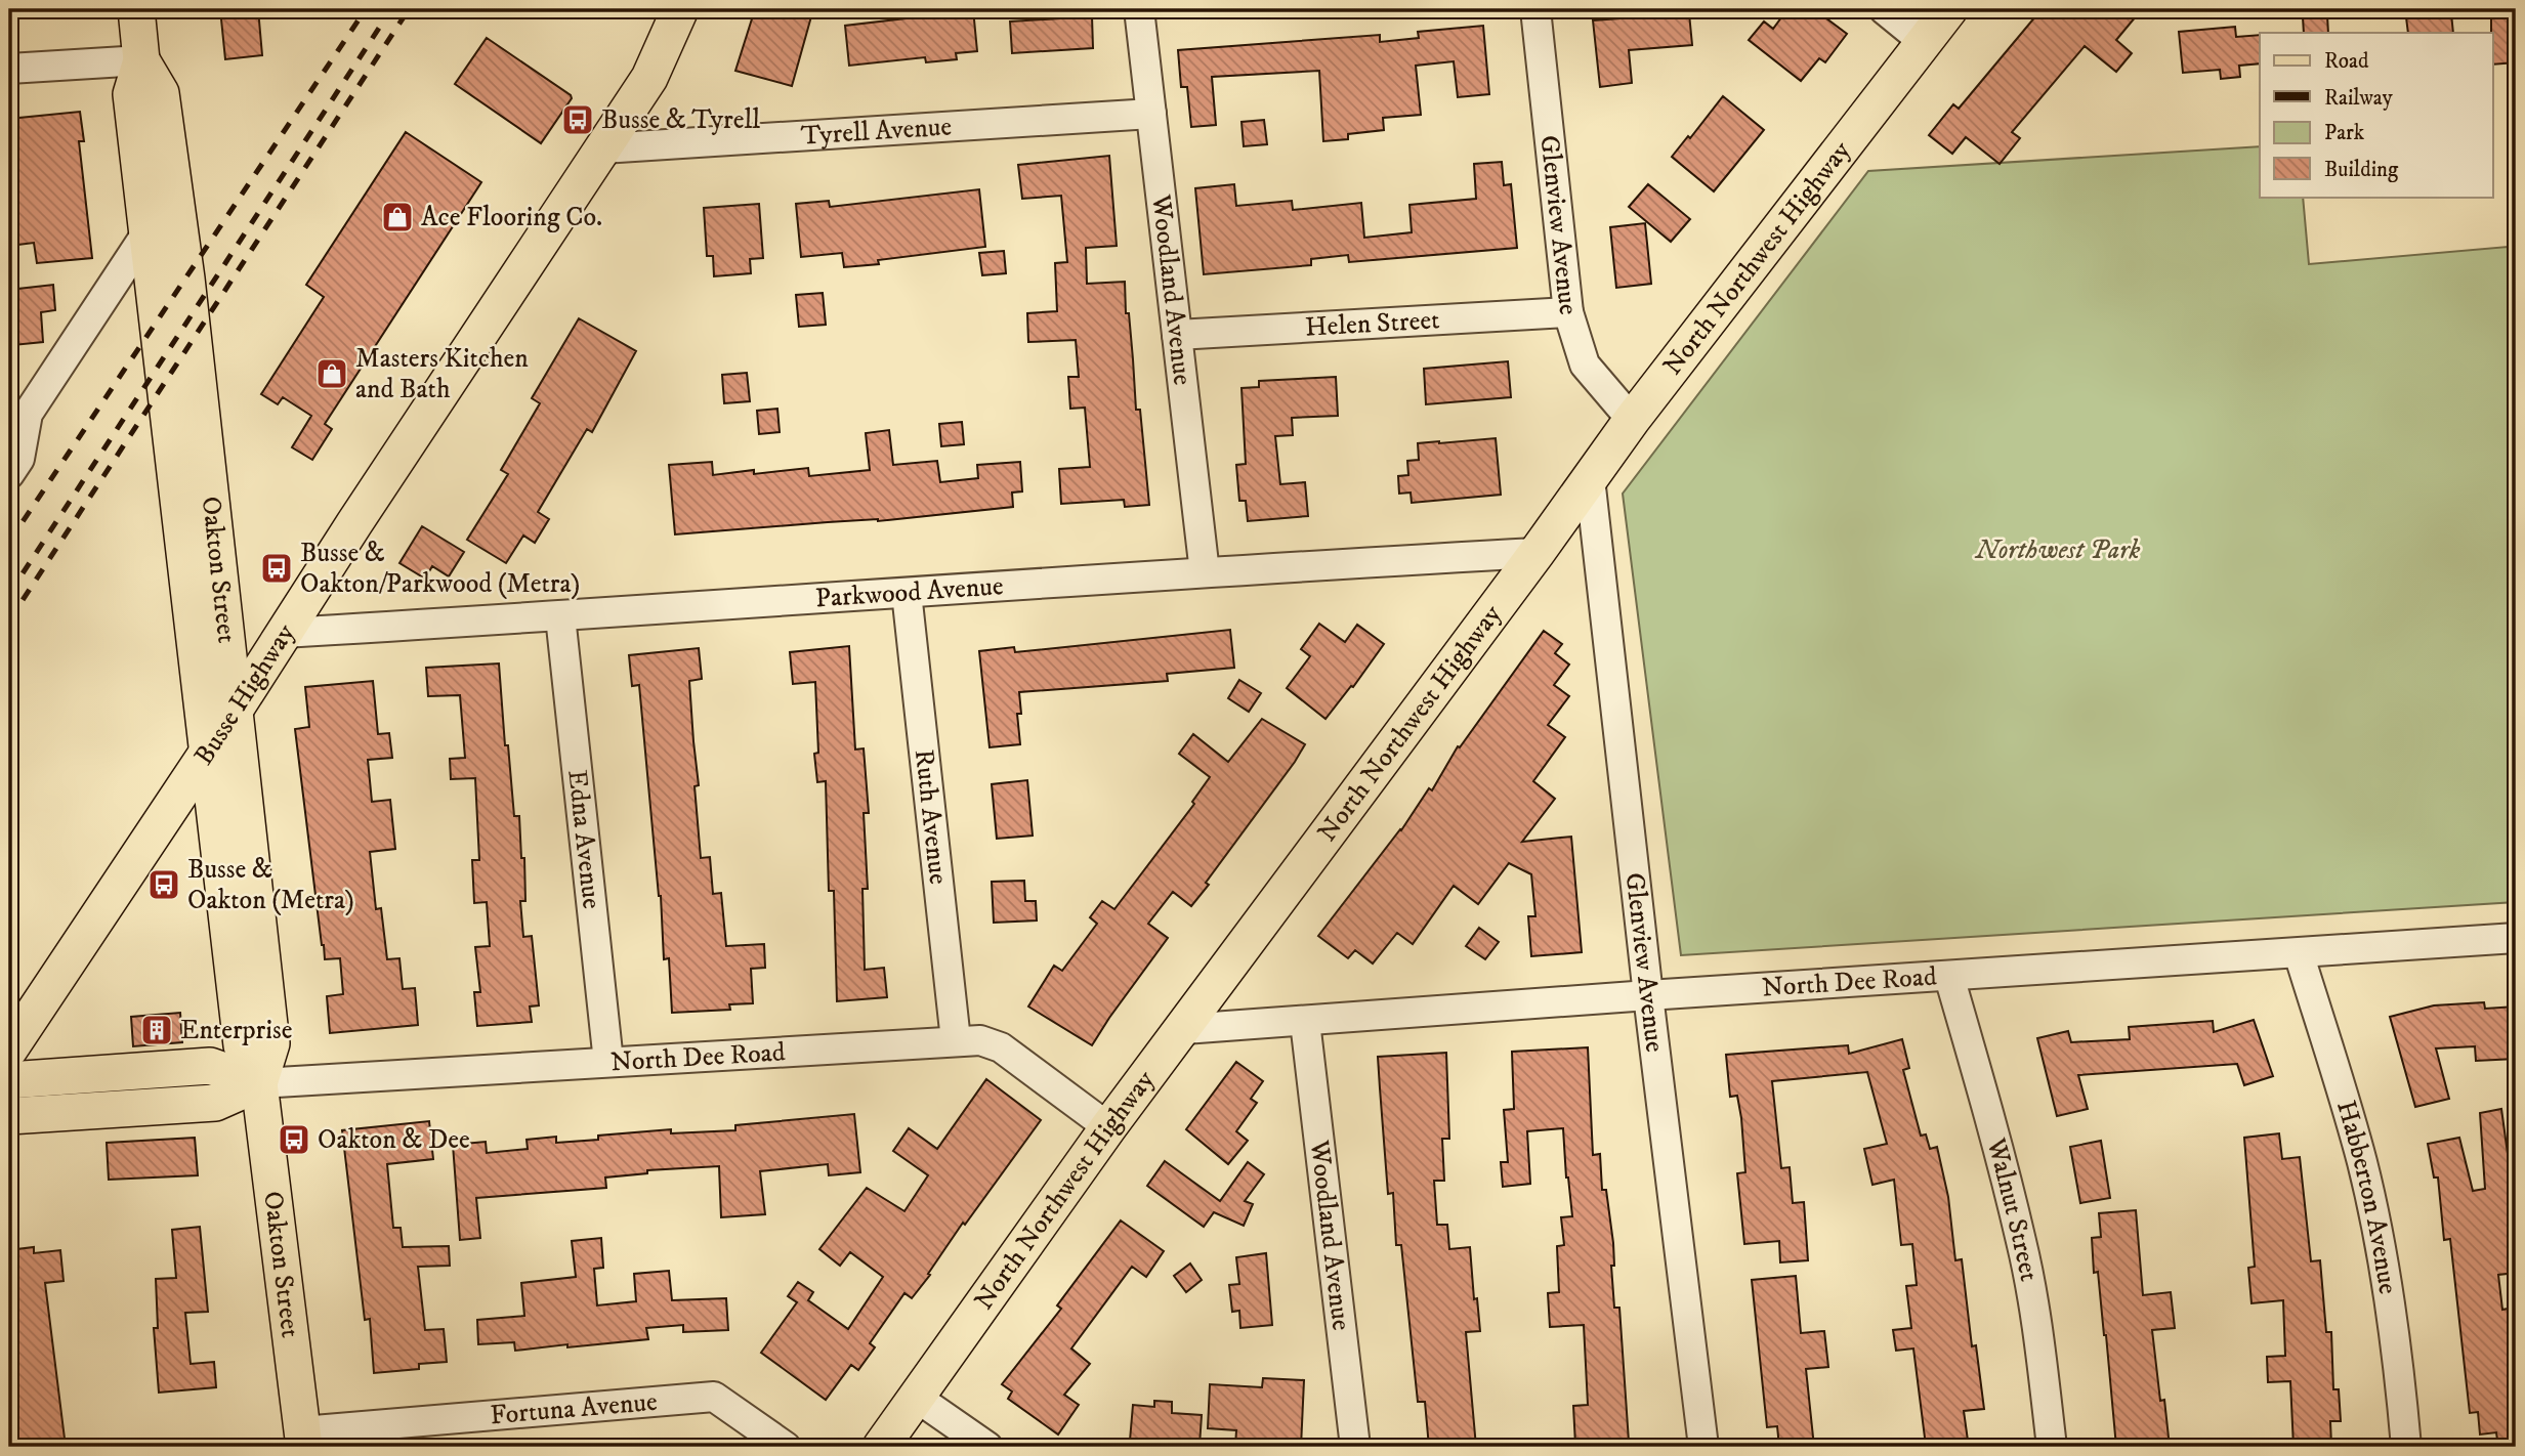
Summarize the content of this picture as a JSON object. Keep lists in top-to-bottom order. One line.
{"streets":{"main road":["North Northwest Highway","Oakton Street","Busse Highway","North Dee Road"],"street":["Tyrell Avenue","Glenview Avenue","Woodland Avenue","Helen Street","Parkwood Avenue","Ruth Avenue","Edna Avenue","Habberton Avenue","Walnut Street","Fortuna Avenue"]},"crossings":[["Tyrell Avenue","Woodland Avenue"],["Tyrell Avenue","Busse Highway"],["Glenview Avenue","North Northwest Highway"],["Glenview Avenue","Helen Street"],["Glenview Avenue","North Dee Road"],["North Northwest Highway","Parkwood Avenue"],["North Northwest Highway","North Dee Road"],["Woodland Avenue","Helen Street"],["Woodland Avenue","Parkwood Avenue"],["Woodland Avenue","North Dee Road"],["Oakton Street","Busse Highway"],["Oakton Street","North Dee Road"],["Oakton Street","Fortuna Avenue"],["Parkwood Avenue","Busse Highway"],["Parkwood Avenue","Ruth Avenue"],["Parkwood Avenue","Edna Avenue"],["Ruth Avenue","North Dee Road"],["Edna Avenue","North Dee Road"],["North Dee Road","Habberton Avenue"],["North Dee Road","Walnut Street"]],"parks":["Northwest Park"],"places":{"bus stop":["Busse & Tyrell","Busse & Oakton/Parkwood (Metra)","Busse & Oakton (Metra)","Oakton & Dee"],"shop":["Ace Flooring Co.","Masters Kitchen and Bath"],"building":["Enterprise"]},"legend":["Road","Railway","Park","Building"]}
